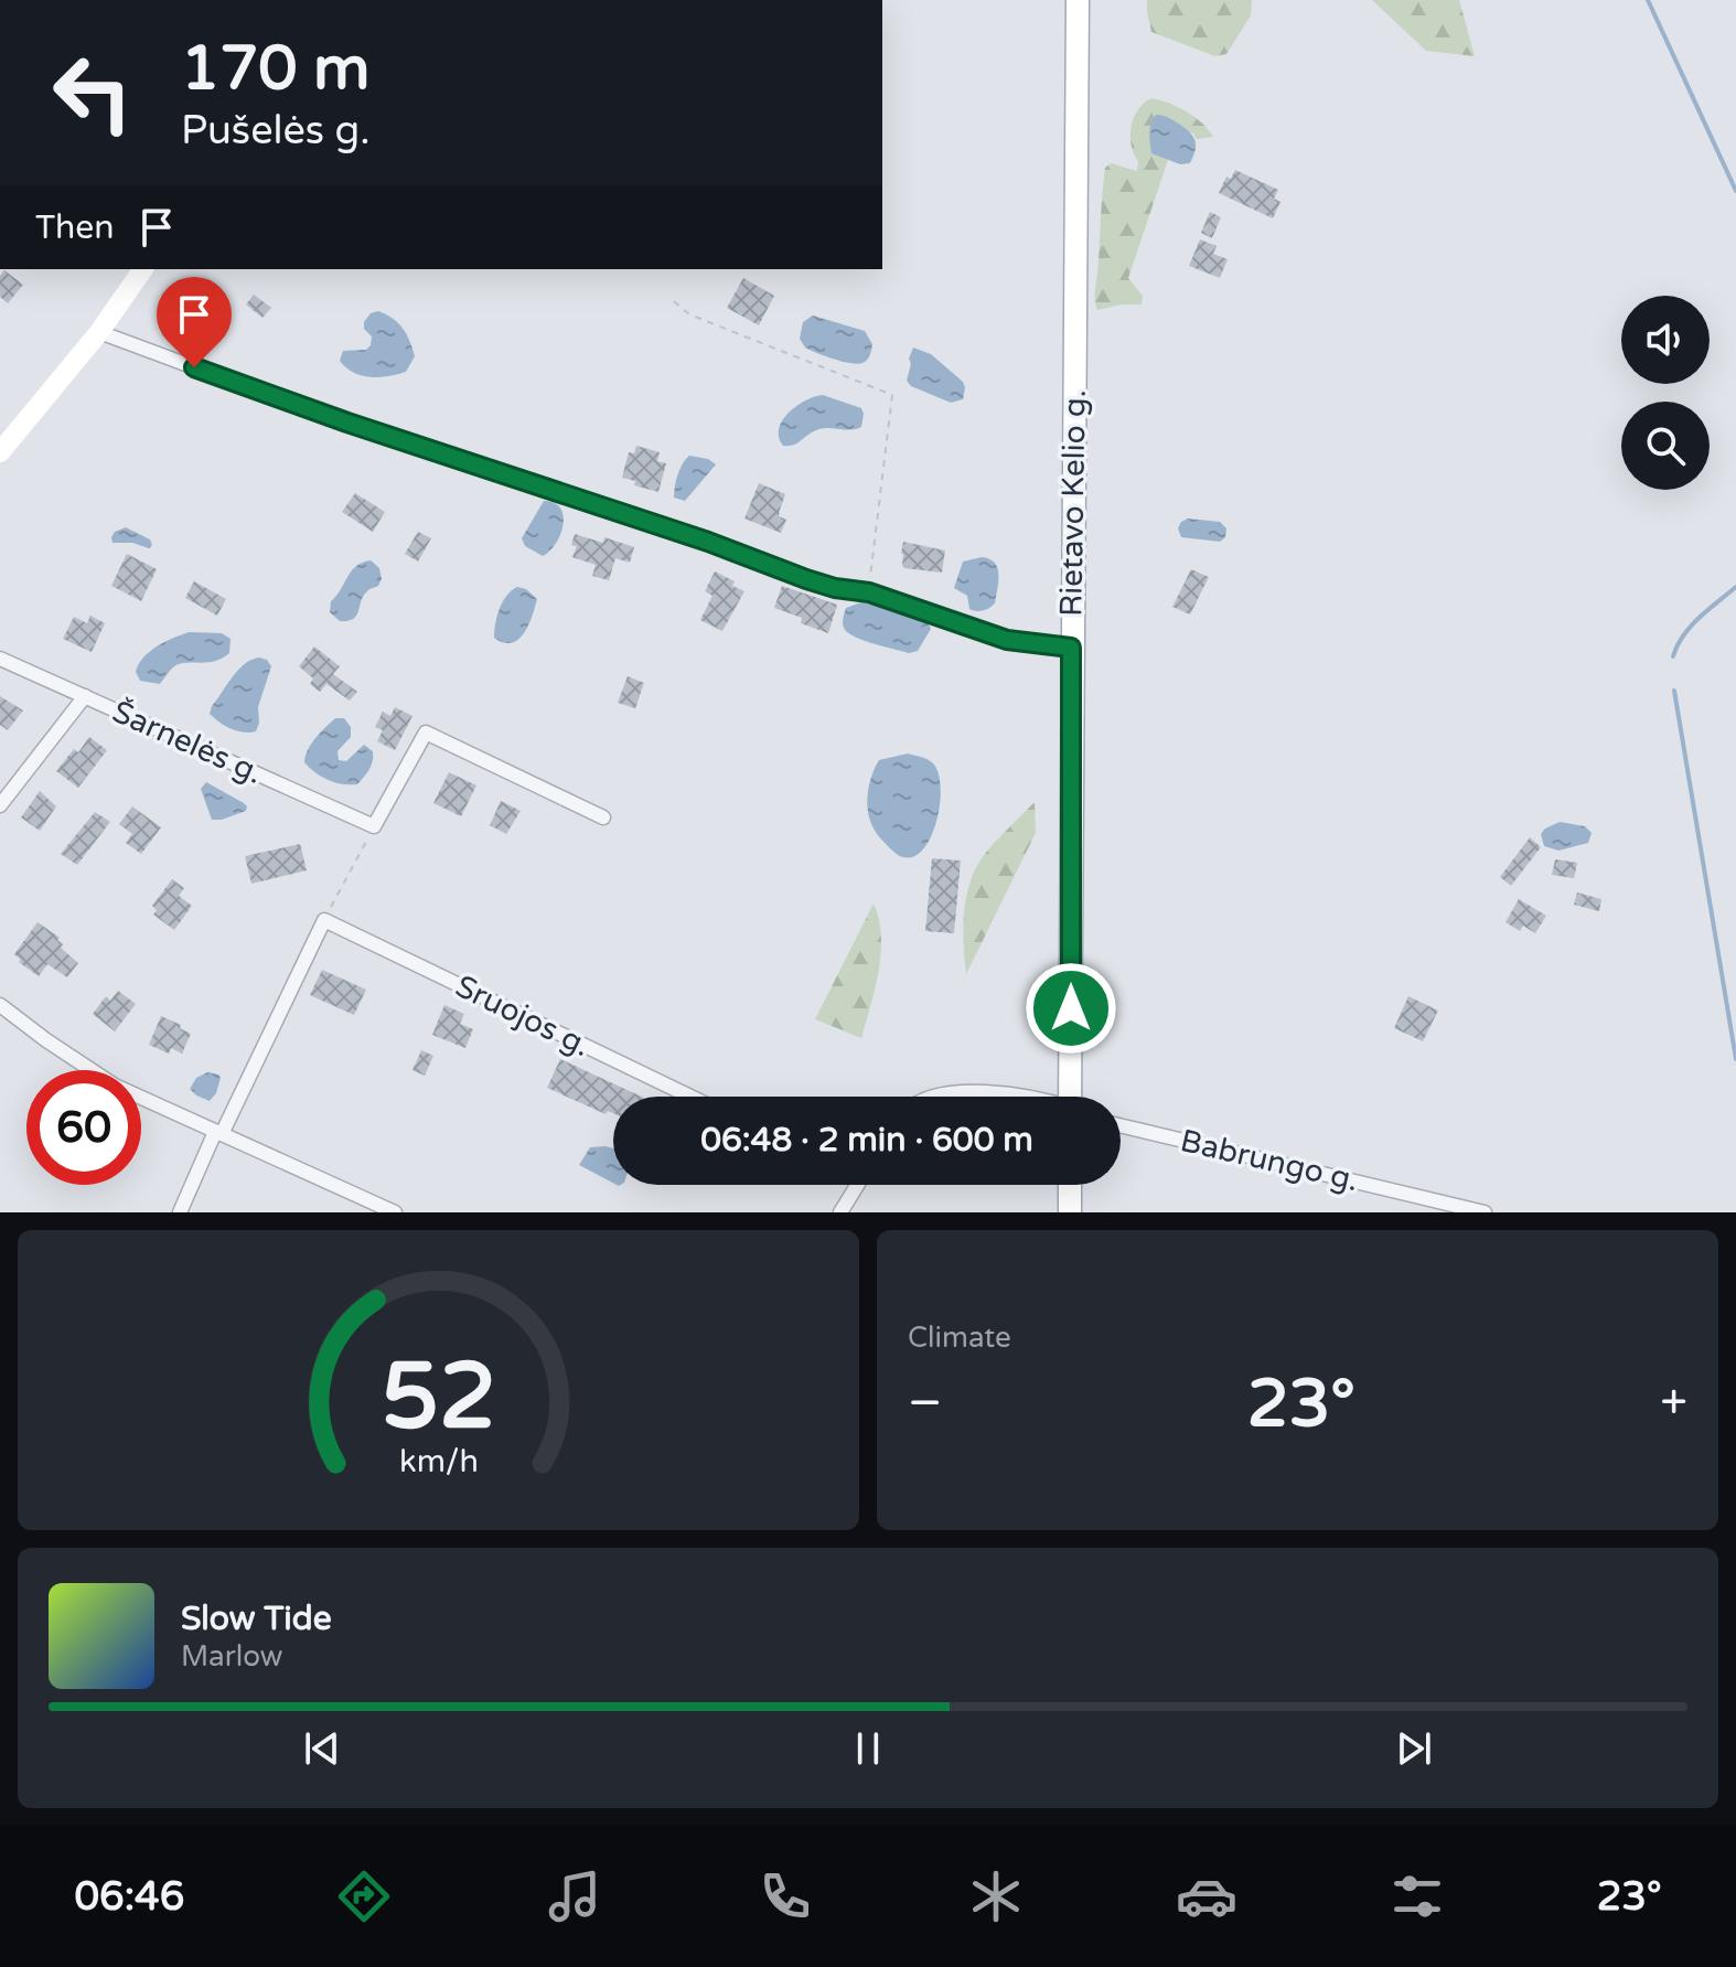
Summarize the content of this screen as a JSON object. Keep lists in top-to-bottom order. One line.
{"streets":{"main road":["Rietavo Kelio g."],"street":["Šarnelės g.","Sruojos g.","Babrungo g."]},"page":{"turn":["170 m","Pušelės g."],"then":"Then","limit":"60","trip":"06:48 · 2 min · 600 m","tile":"Climate","heat":["−","23°","+"],"song":["Slow Tide","Marlow"],"tabs":["06:46","23°"],"gauge":["52","km/h"]}}
